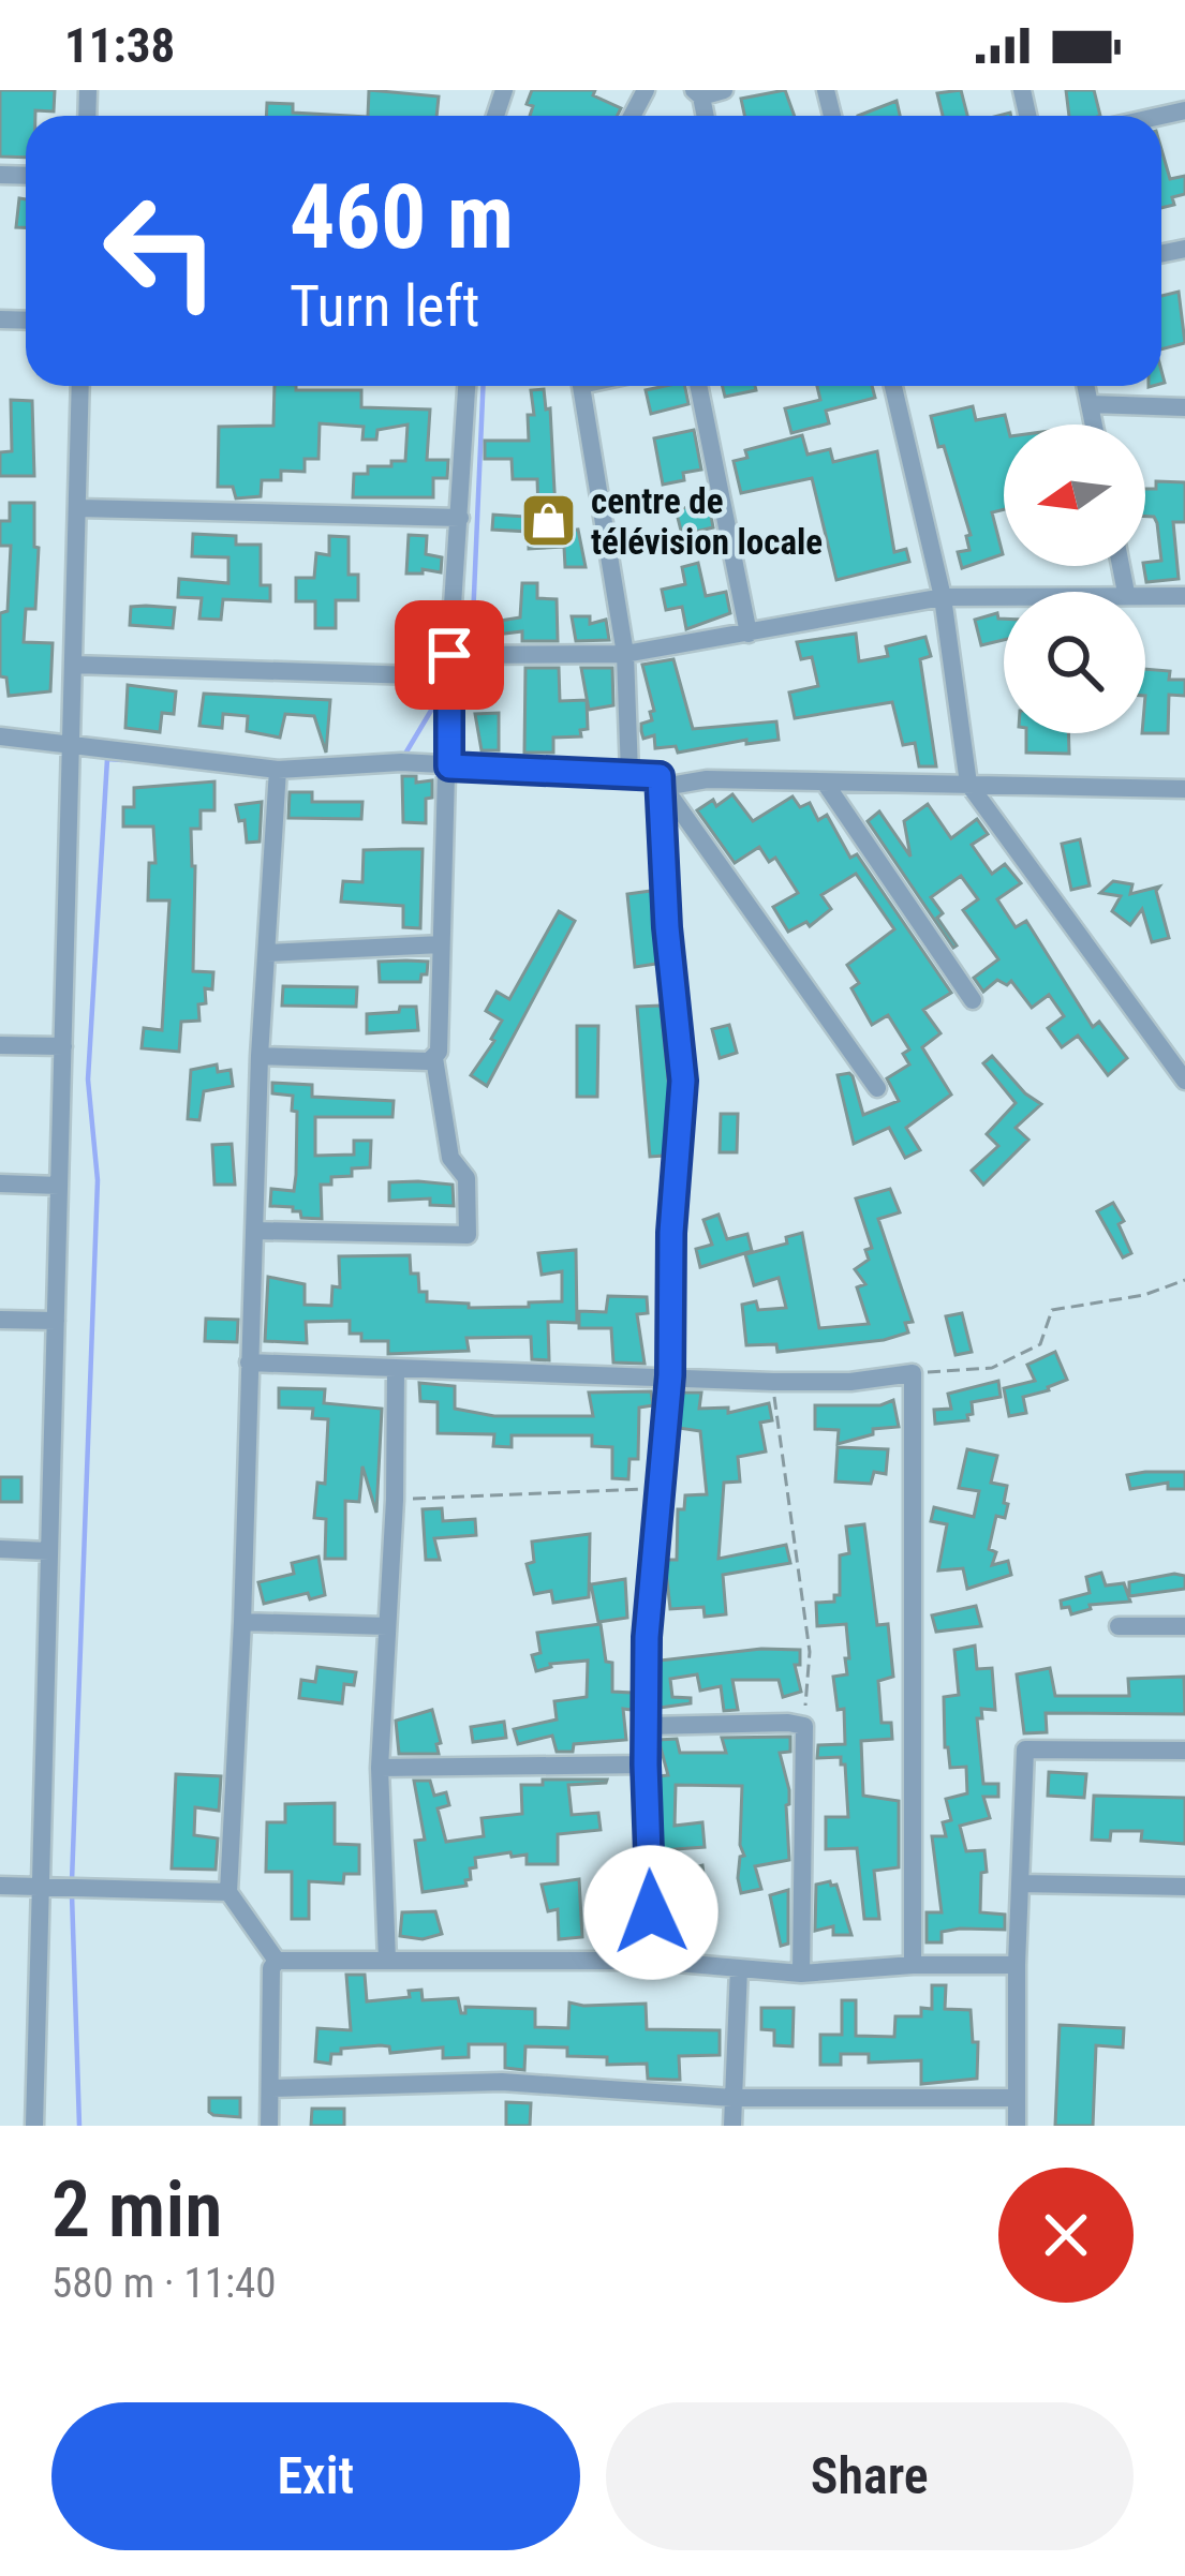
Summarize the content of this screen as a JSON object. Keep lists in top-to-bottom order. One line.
{"places":{"shop":["centre de télévision locale"]},"north":"left","page":{"status":"11:38","turn":["460 m","Turn left"],"heading":["2 min","580 m · 11:40"],"buttons":["Exit","Share"]}}
